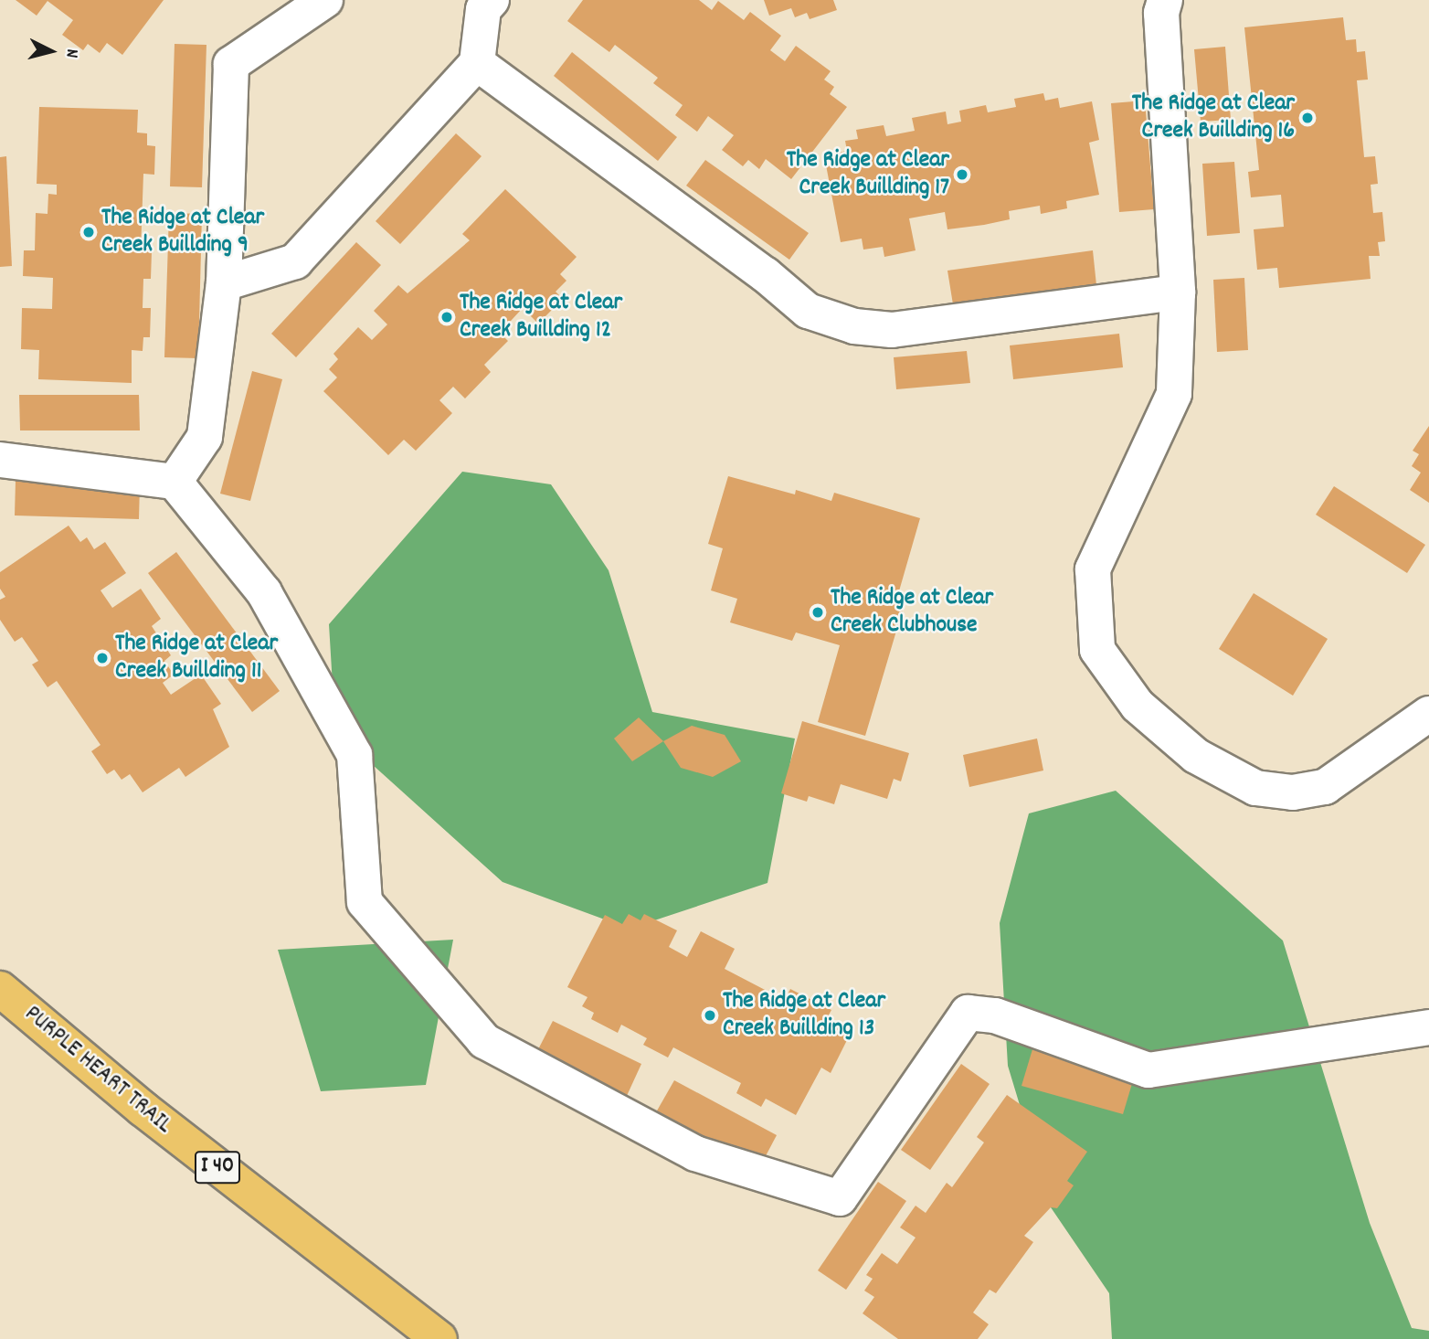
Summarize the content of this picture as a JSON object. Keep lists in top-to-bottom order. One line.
{"streets":{"highway":["PURPLE HEART TRAIL","I 40"]},"places":["The Ridge at Clear Creek Buillding 16","The Ridge at Clear Creek Buillding 17","The Ridge at Clear Creek Buillding 9","The Ridge at Clear Creek Buillding 12","The Ridge at Clear Creek Clubhouse","The Ridge at Clear Creek Buillding 11","The Ridge at Clear Creek Buillding 13"],"north":"right"}
